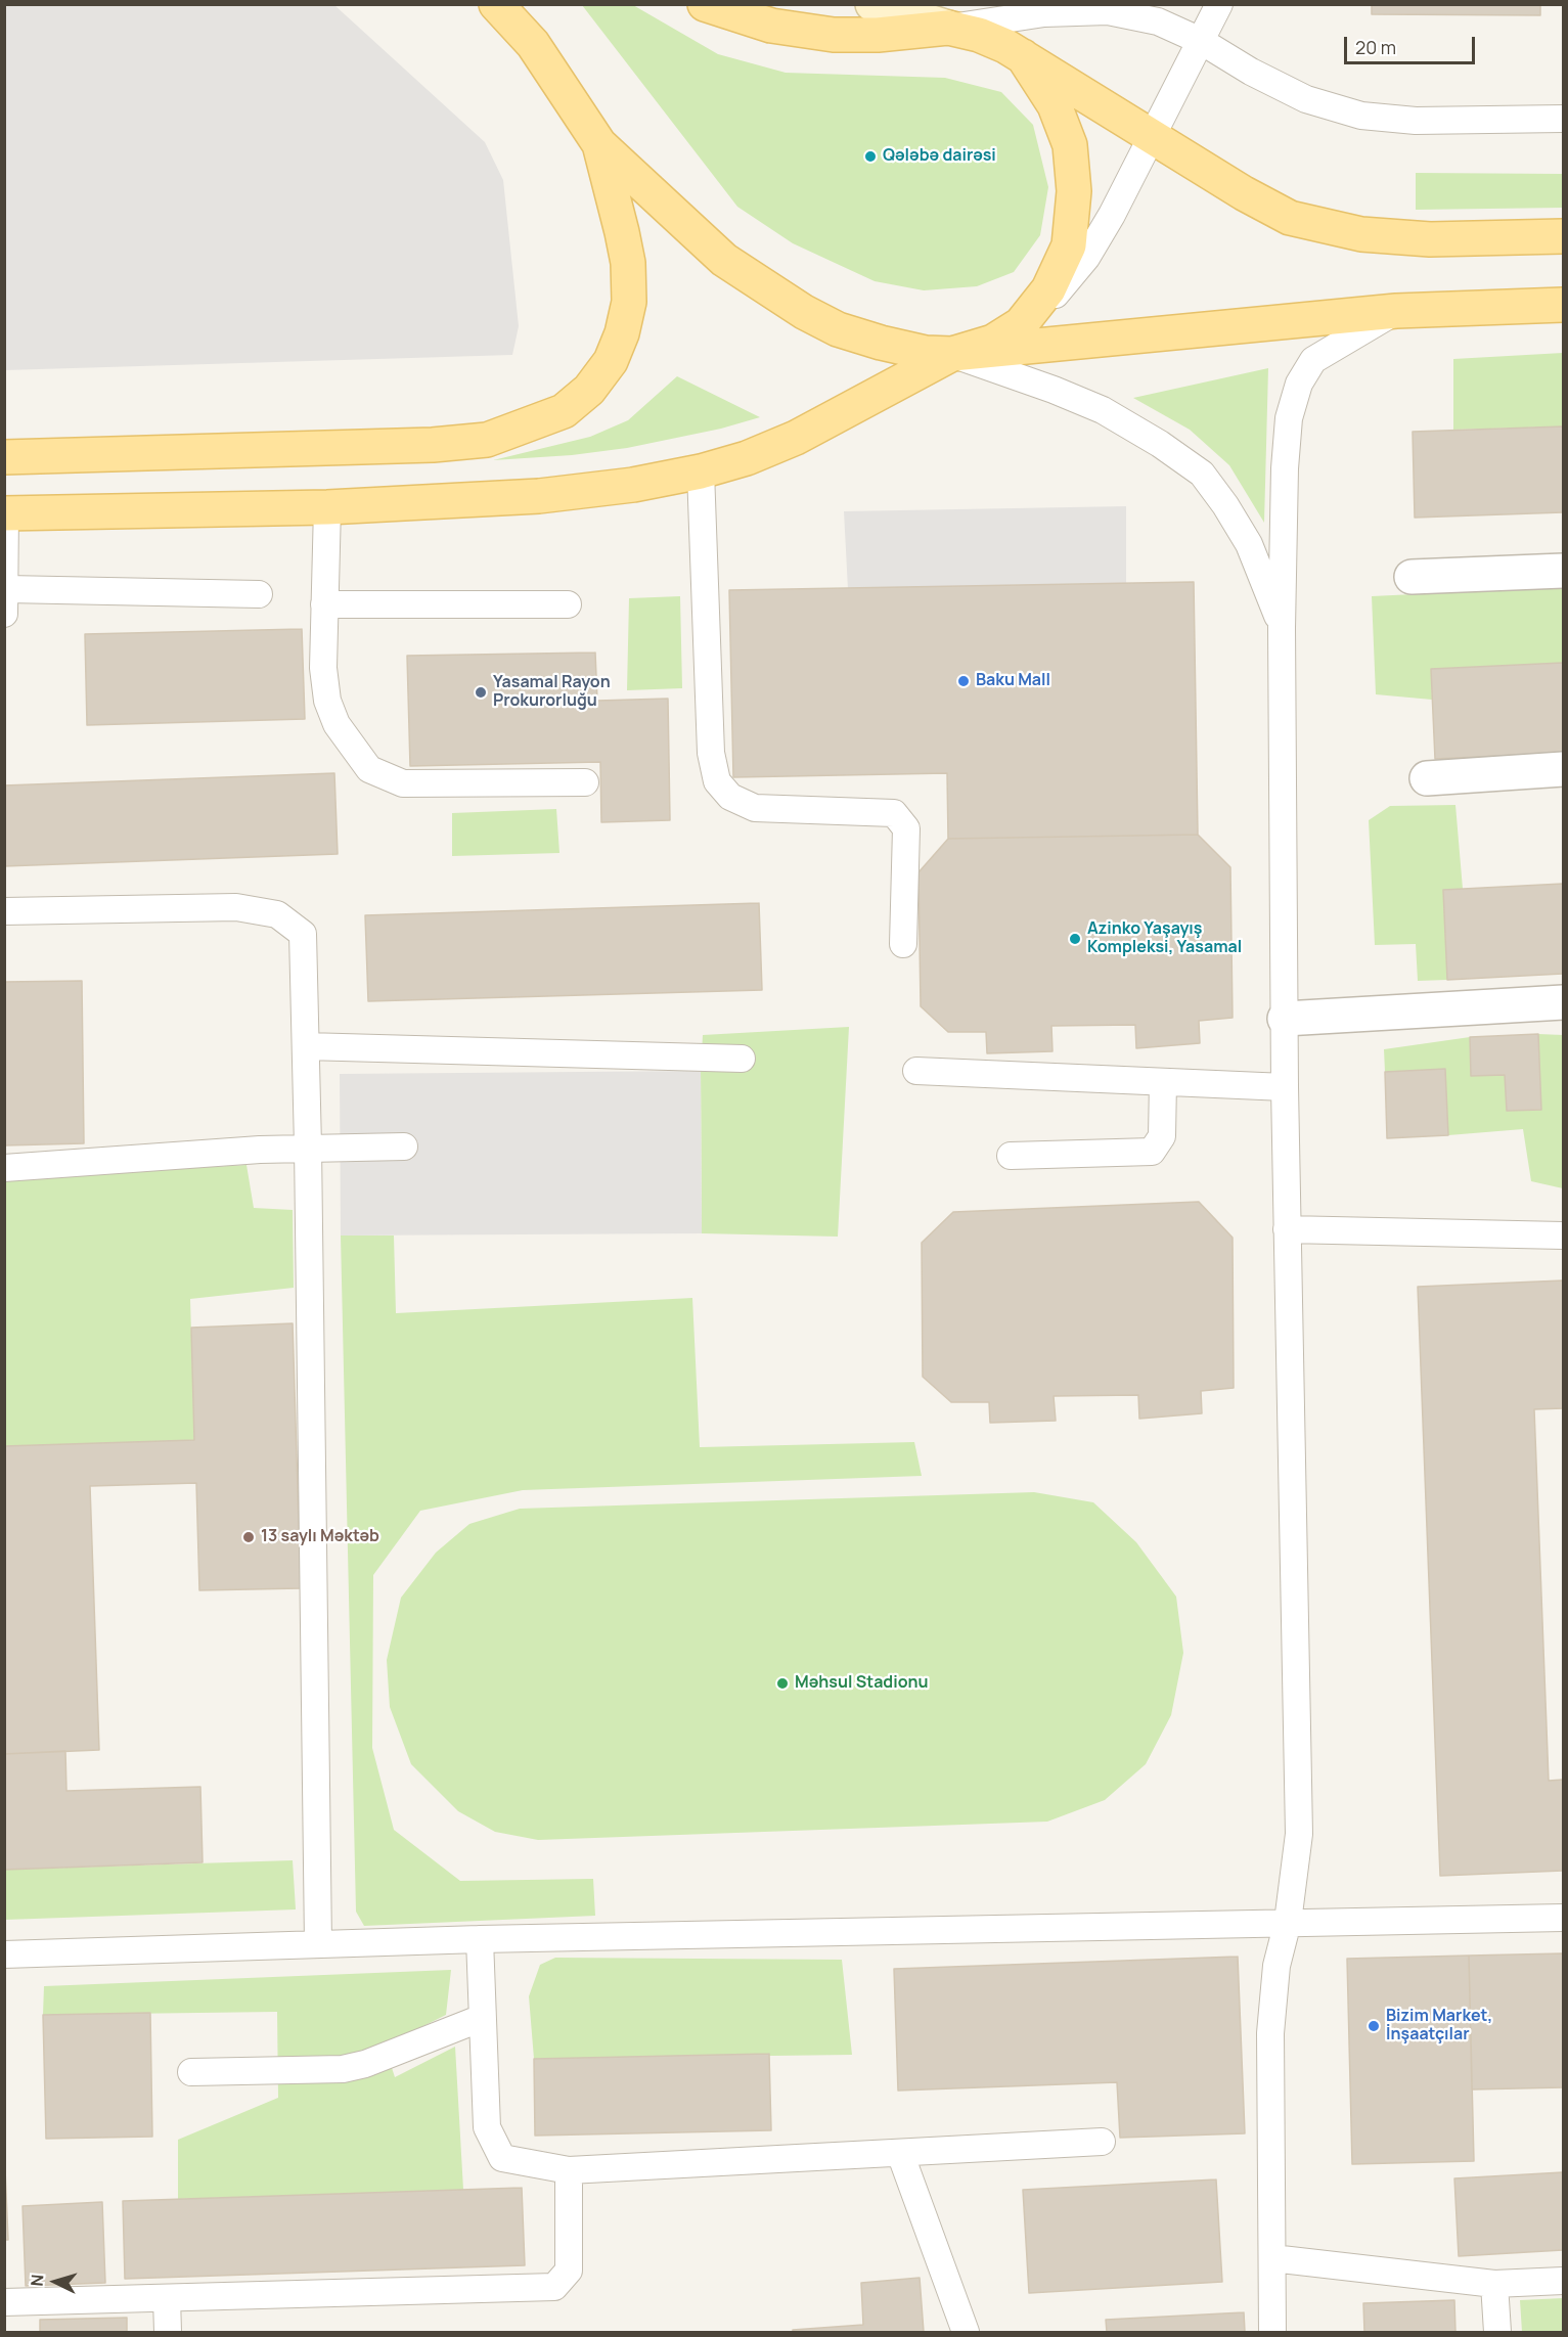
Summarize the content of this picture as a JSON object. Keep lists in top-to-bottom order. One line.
{"places":["Qələbə dairəsi","Baku Mall","Yasamal Rayon Prokurorluğu","Azinko Yaşayış Kompleksi, Yasamal","13 saylı Məktəb","Məhsul Stadionu","Bizim Market, İnşaatçılar"],"scale_bar":"20 m","north":"left"}
